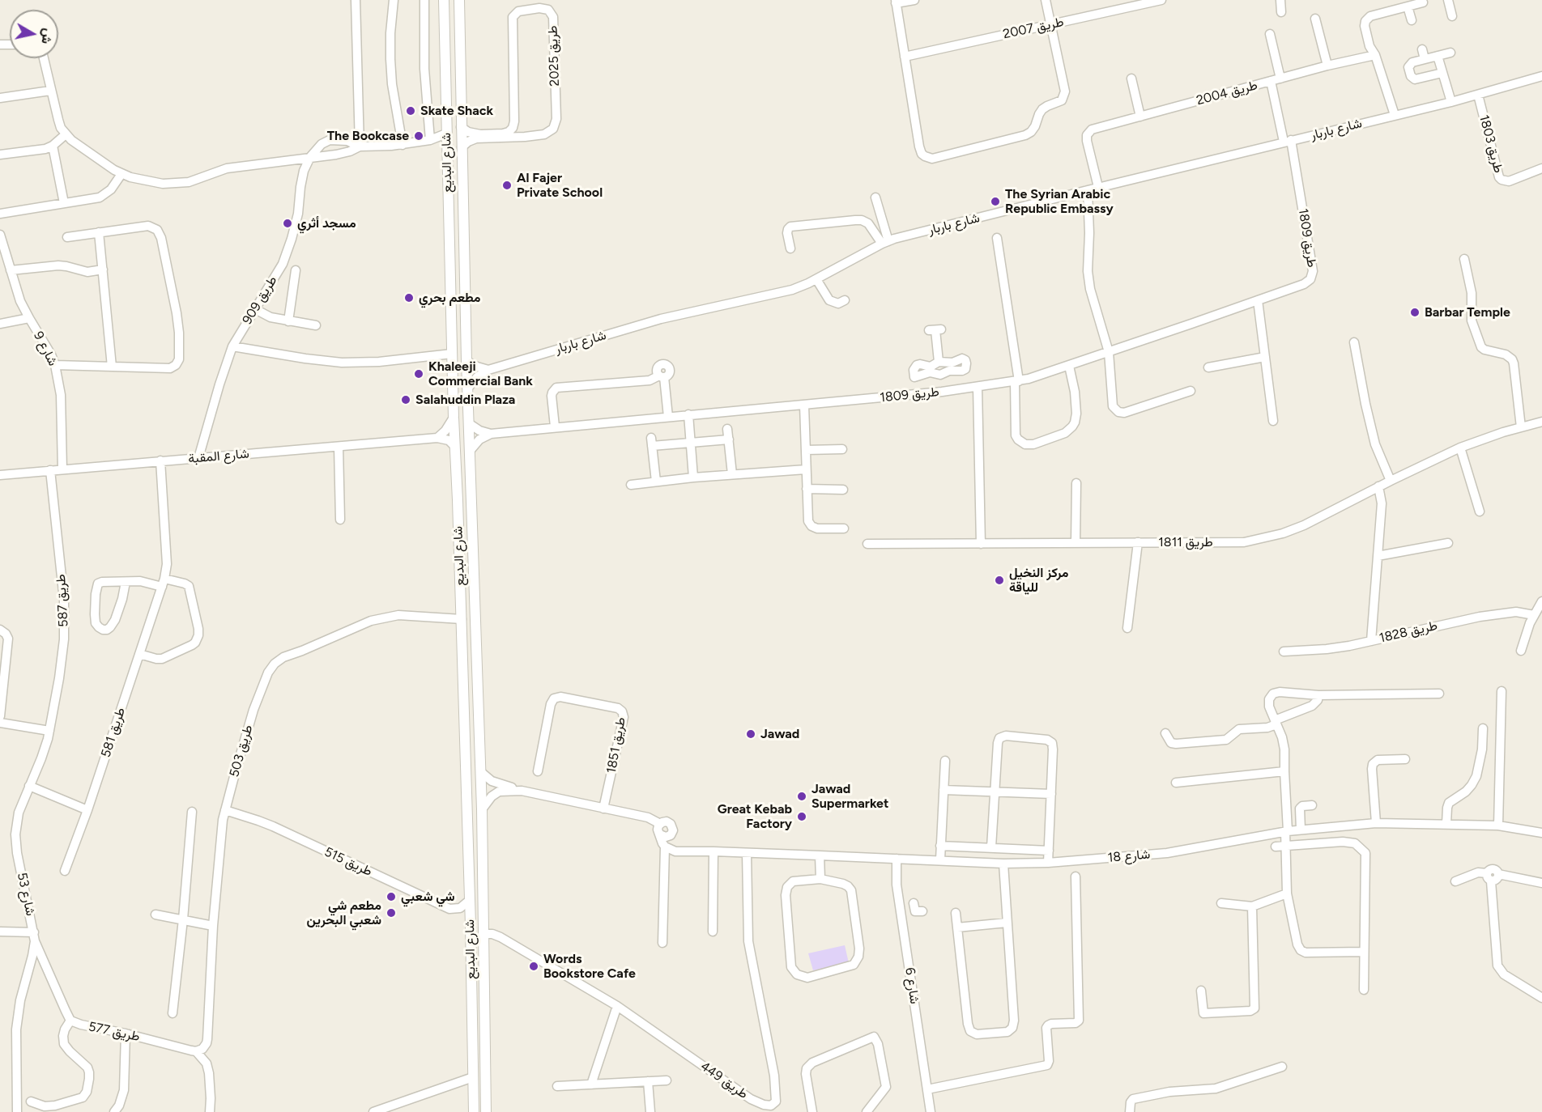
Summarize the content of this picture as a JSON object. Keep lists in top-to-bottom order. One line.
{"streets":{"main road":["شارع البديع"],"street":["طريق 2007","طريق 2025","طريق 2004","شارع باربار","طريق 1803","طريق 1809","طريق 909","شارع 9","شارع المقبة","طريق 1811","طريق 587","طريق 1828","طريق 581","طريق 1851","طريق 503","شارع 18","طريق 515","شارع 53","شارع 6","طريق 577","طريق 449"]},"crossings":[["طريق 2025","شارع البديع"],["طريق 2004","شارع باربار"],["طريق 2004","طريق 1809"],["شارع باربار","طريق 1803"],["شارع باربار","شارع البديع"],["شارع باربار","طريق 1809"],["شارع البديع","طريق 503"],["شارع البديع","طريق 515"],["شارع البديع","طريق 449"],["طريق 909","شارع المقبة"],["شارع 9","شارع المقبة"],["شارع المقبة","طريق 587"],["شارع المقبة","طريق 581"],["طريق 587","شارع 53"],["طريق 503","طريق 515"],["طريق 503","طريق 577"],["شارع 18","شارع 6"],["شارع 18","طريق 449"],["شارع 53","طريق 577"]],"places":["Skate Shack","The Bookcase","Al Fajer Private School","The Syrian Arabic Republic Embassy","مسجد أثري","مطعم بحري","Barbar Temple","Khaleeji Commercial Bank","Salahuddin Plaza","مركز النخيل للياقة","Jawad","Jawad Supermarket","Great Kebab Factory","شي شعبي","مطعم شي شعبي البحرين","Words Bookstore Cafe"],"north":"right"}
